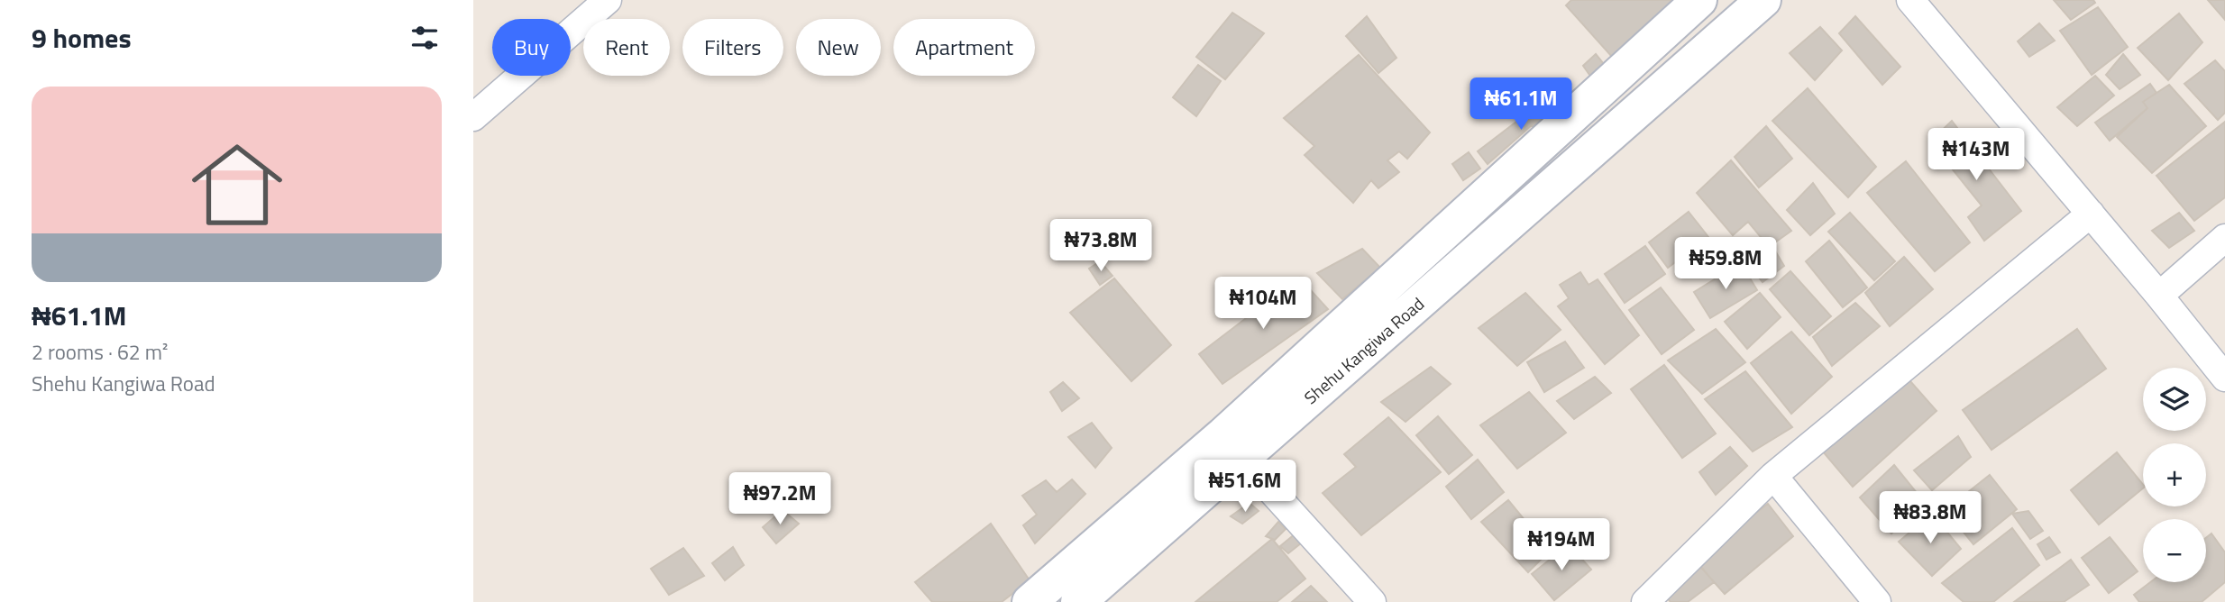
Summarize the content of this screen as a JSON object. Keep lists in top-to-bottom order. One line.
{"streets":{"main road":["Shehu Kangiwa Road"]},"page":{"heading":"9 homes","chip":["Buy","Rent","Filters","New","Apartment"],"list":[{"name":"₦61.1M","note":"2 rooms · 62 m² · Shehu Kangiwa Road"}],"price":["₦61.1M","₦143M","₦73.8M","₦59.8M","₦104M","₦51.6M","₦97.2M","₦83.8M","₦194M"],"map_buttons":["+","−"]}}
